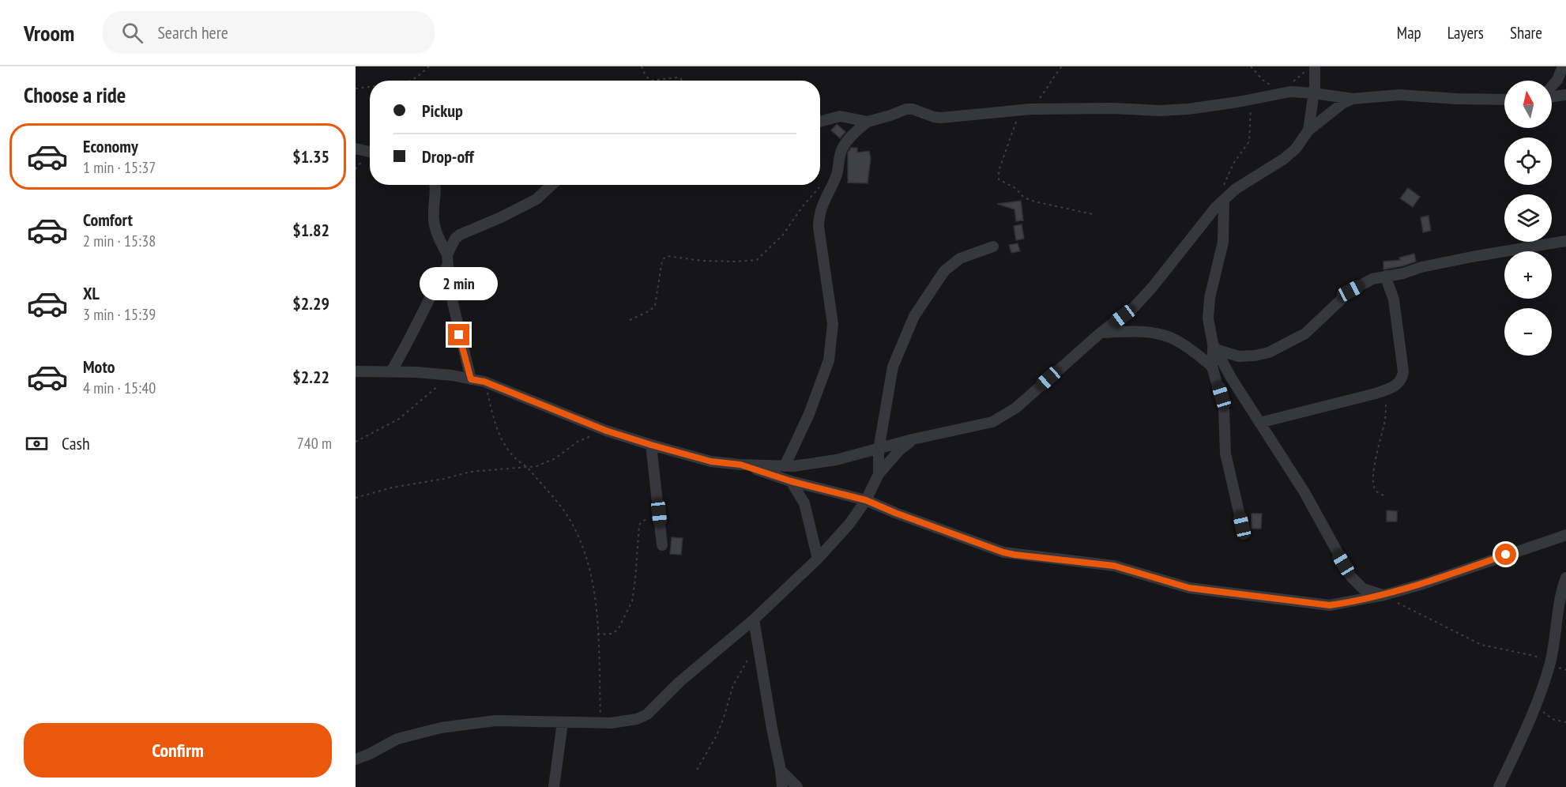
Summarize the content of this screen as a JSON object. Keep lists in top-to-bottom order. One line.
{"north":"top","page":{"header":"Vroom","search":"Search here","nav":["Map","Layers","Share"],"heading":"Choose a ride","map_buttons":["+","−"],"banner":["Pickup","Drop-off"],"list":[{"name":"Economy","note":"1 min · 15:37","value":"$1.35"},{"name":"Comfort","note":"2 min · 15:38","value":"$1.82"},{"name":"XL","note":"3 min · 15:39","value":"$2.29"},{"name":"Moto","note":"4 min · 15:40","value":"$2.22"}],"bubble":"2 min","pay":["Cash","740 m"],"buttons":"Confirm"}}
